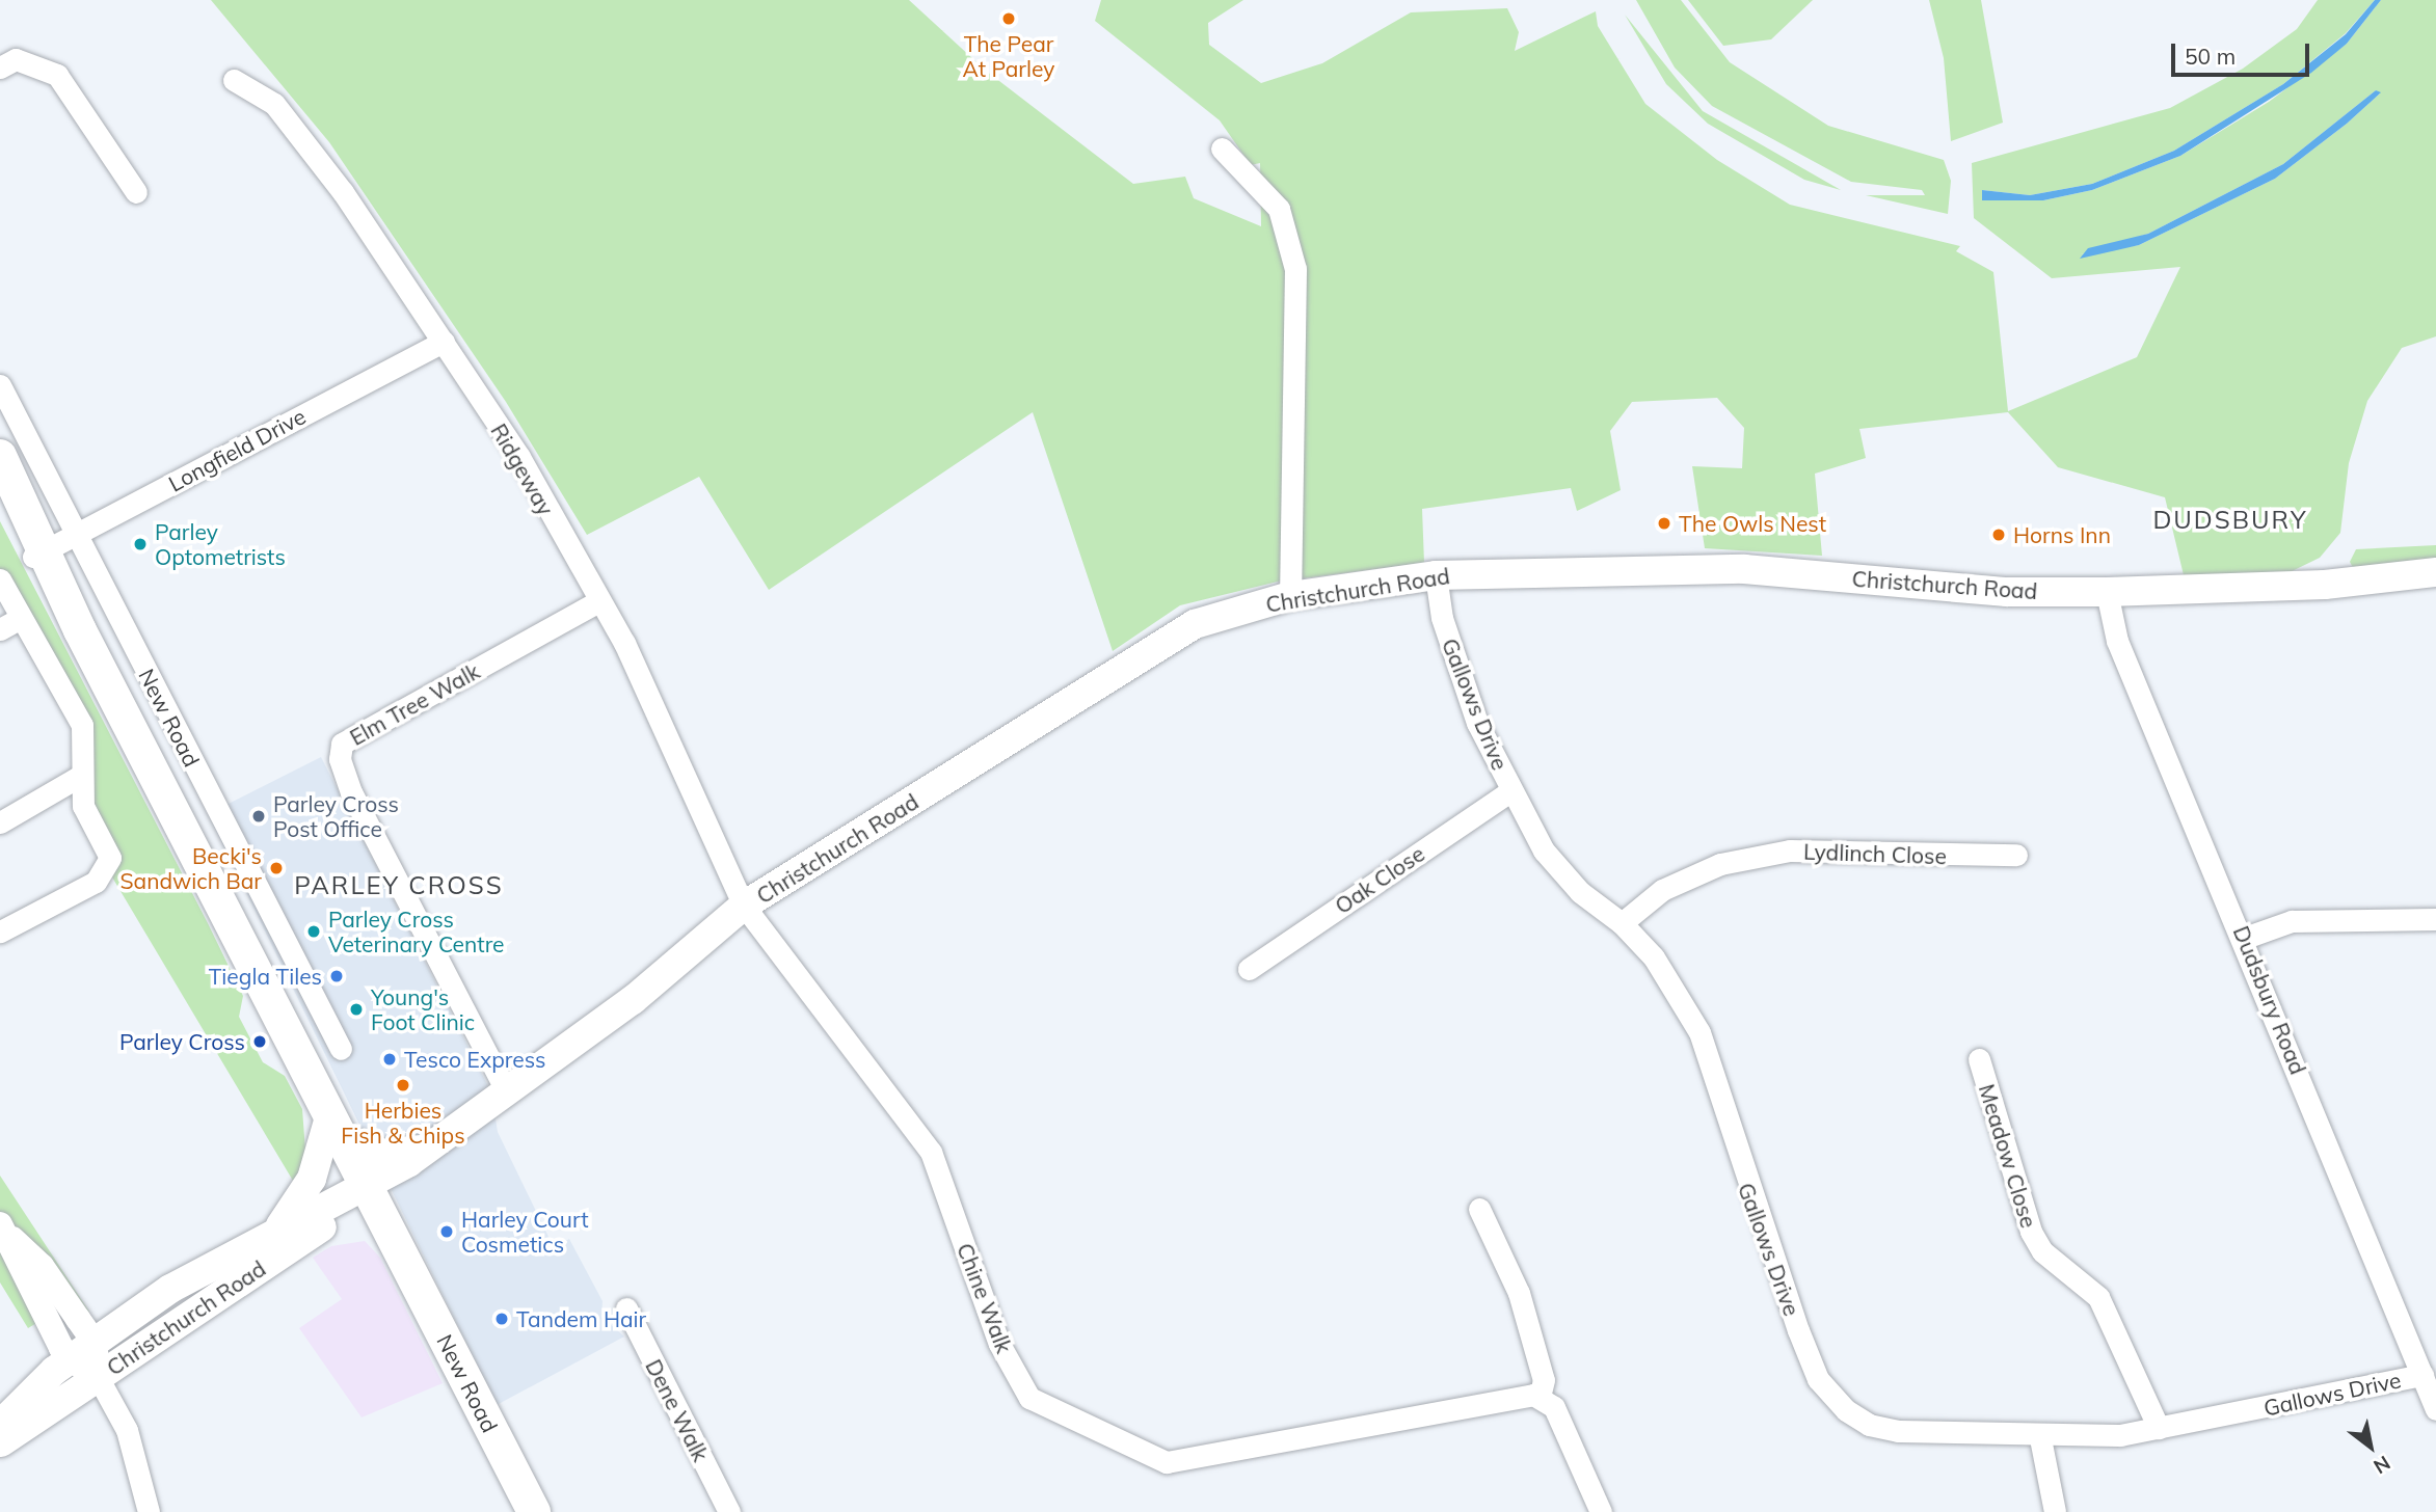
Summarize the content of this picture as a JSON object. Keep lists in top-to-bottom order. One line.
{"streets":{"main road":["Christchurch Road","New Road"],"street":["Longfield Drive","Ridgeway","Elm Tree Walk","Gallows Drive","Lydlinch Close","Oak Close","Dudsbury Road","Meadow Close","Chine Walk","Dene Walk"]},"crossings":[["Longfield Drive","Ridgeway"],["Longfield Drive","New Road"],["Ridgeway","Christchurch Road"],["Ridgeway","Elm Tree Walk"],["Ridgeway","Chine Walk"],["Christchurch Road","Elm Tree Walk"],["Christchurch Road","Gallows Drive"],["Christchurch Road","New Road"],["Christchurch Road","Dudsbury Road"],["Christchurch Road","Chine Walk"],["Gallows Drive","Lydlinch Close"],["Gallows Drive","Oak Close"],["Gallows Drive","Dudsbury Road"],["Gallows Drive","Meadow Close"]],"districts":["DUDSBURY","PARLEY CROSS"],"places":["The Pear At Parley","The Owls Nest","Horns Inn","Parley Optometrists","Parley Cross Post Office","Becki's Sandwich Bar","Parley Cross Veterinary Centre","Tiegla Tiles","Young's Foot Clinic","Parley Cross","Tesco Express","Herbies Fish & Chips","Harley Court Cosmetics","Tandem Hair"],"scale_bar":"50 m","north":"bottom right"}
